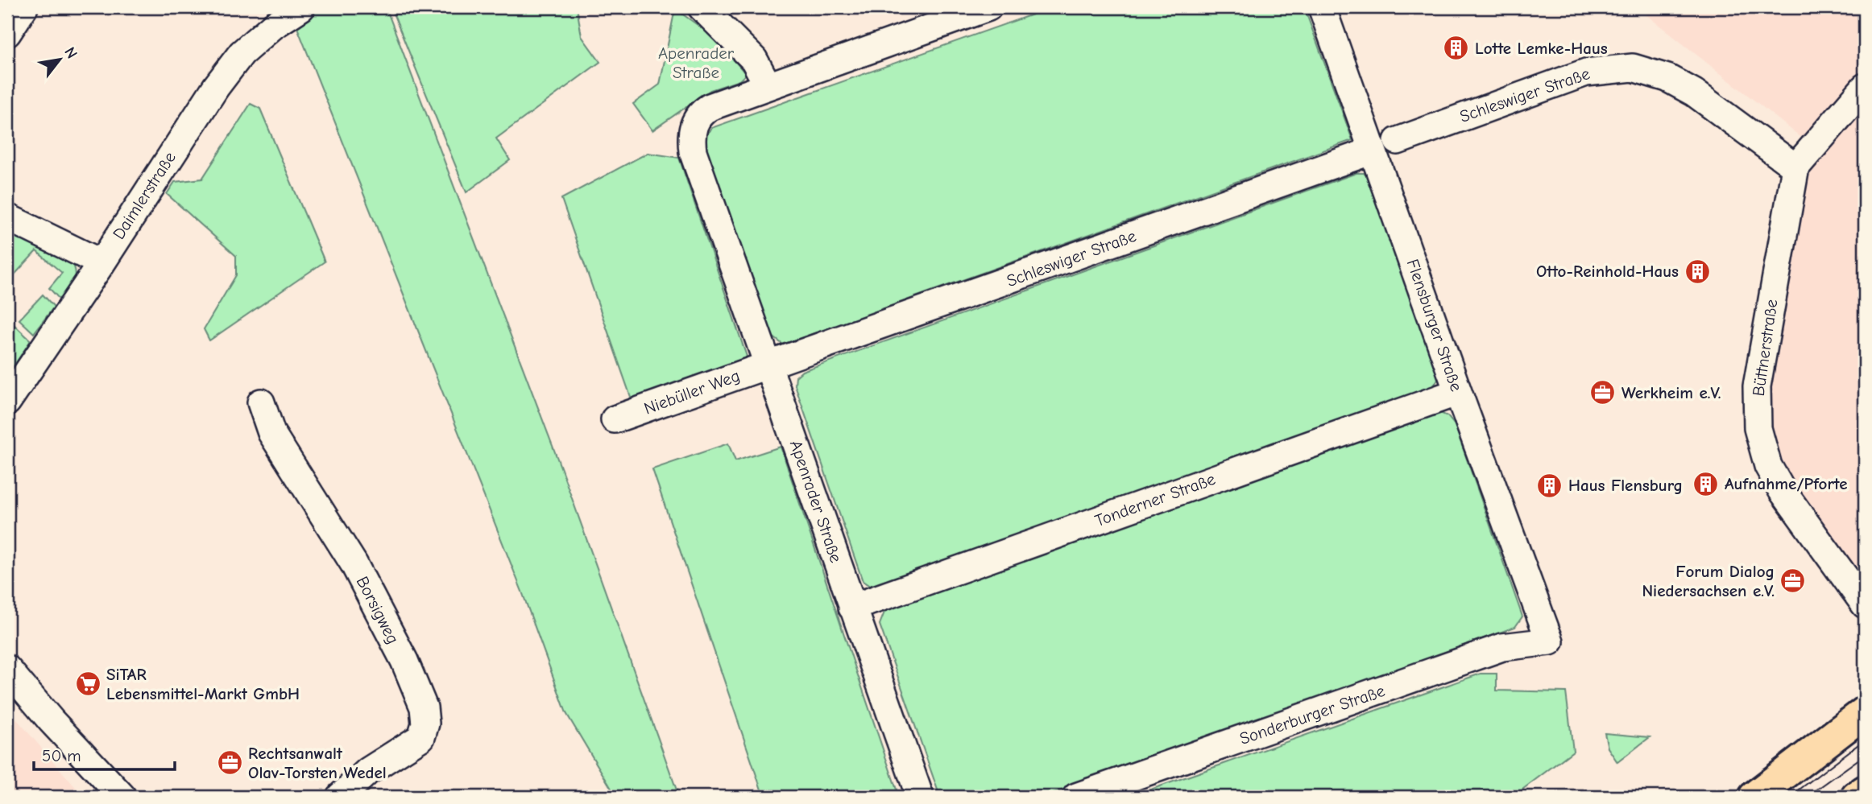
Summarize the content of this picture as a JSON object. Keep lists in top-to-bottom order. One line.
{"streets":{"street":["Schleswiger Straße","Daimlerstraße","Flensburger Straße","Büttnerstraße","Niebüller Weg","Tonderner Straße","Apenrader Straße","Borsigweg","Sonderburger Straße"]},"crossings":[["Schleswiger Straße","Flensburger Straße"],["Schleswiger Straße","Büttnerstraße"],["Schleswiger Straße","Niebüller Weg"],["Schleswiger Straße","Apenrader Straße"],["Flensburger Straße","Tonderner Straße"],["Flensburger Straße","Sonderburger Straße"],["Niebüller Weg","Apenrader Straße"],["Tonderner Straße","Apenrader Straße"]],"parks":["Apenrader Straße"],"places":{"building":["Lotte Lemke-Haus","Otto-Reinhold-Haus","Aufnahme/Pforte","Haus Flensburg"],"office":["Werkheim e.V.","Forum Dialog Niedersachsen e.V.","Rechtsanwalt Olav-Torsten Wedel"],"supermarket":["SiTAR Lebensmittel-Markt GmbH"]},"scale_bar":"50 m","north":"top right"}
